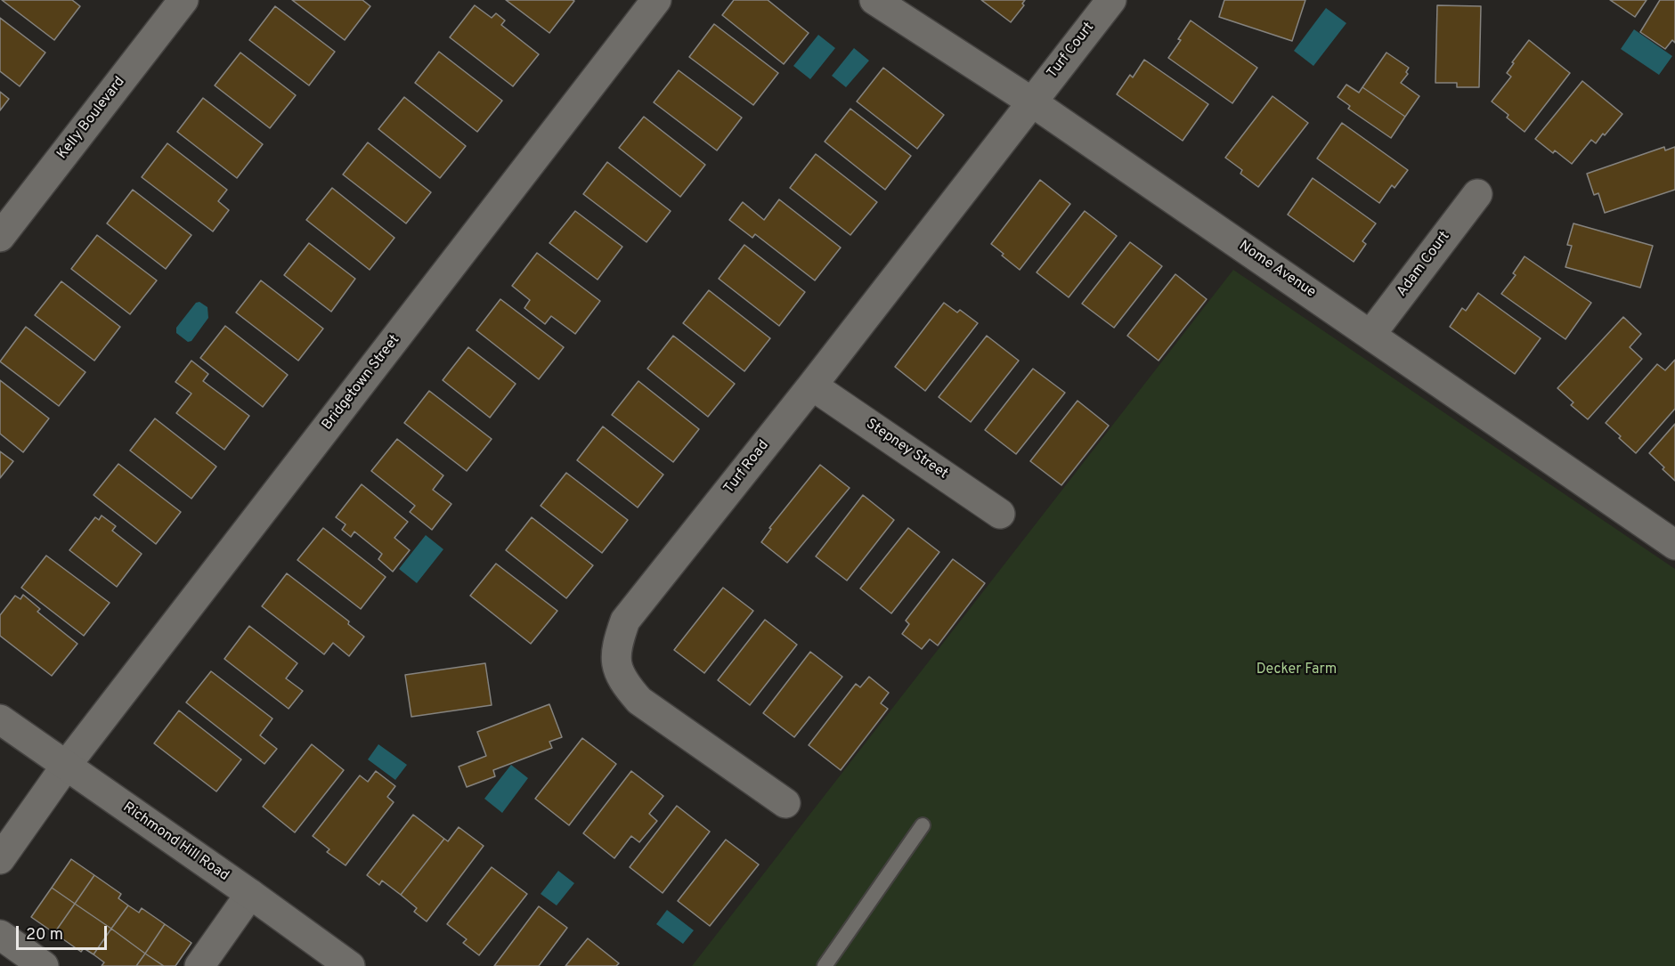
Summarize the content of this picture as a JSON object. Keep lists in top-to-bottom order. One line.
{"streets":{"street":["Turf Court","Kelly Boulevard","Adam Court","Nome Avenue","Bridgetown Street","Stepney Street","Turf Road","Richmond Hill Road"]},"crossings":[["Turf Court","Nome Avenue"],["Turf Court","Turf Road"],["Adam Court","Nome Avenue"],["Nome Avenue","Turf Road"],["Bridgetown Street","Richmond Hill Road"],["Stepney Street","Turf Road"]],"parks":["Decker Farm"],"scale_bar":"20 m"}
